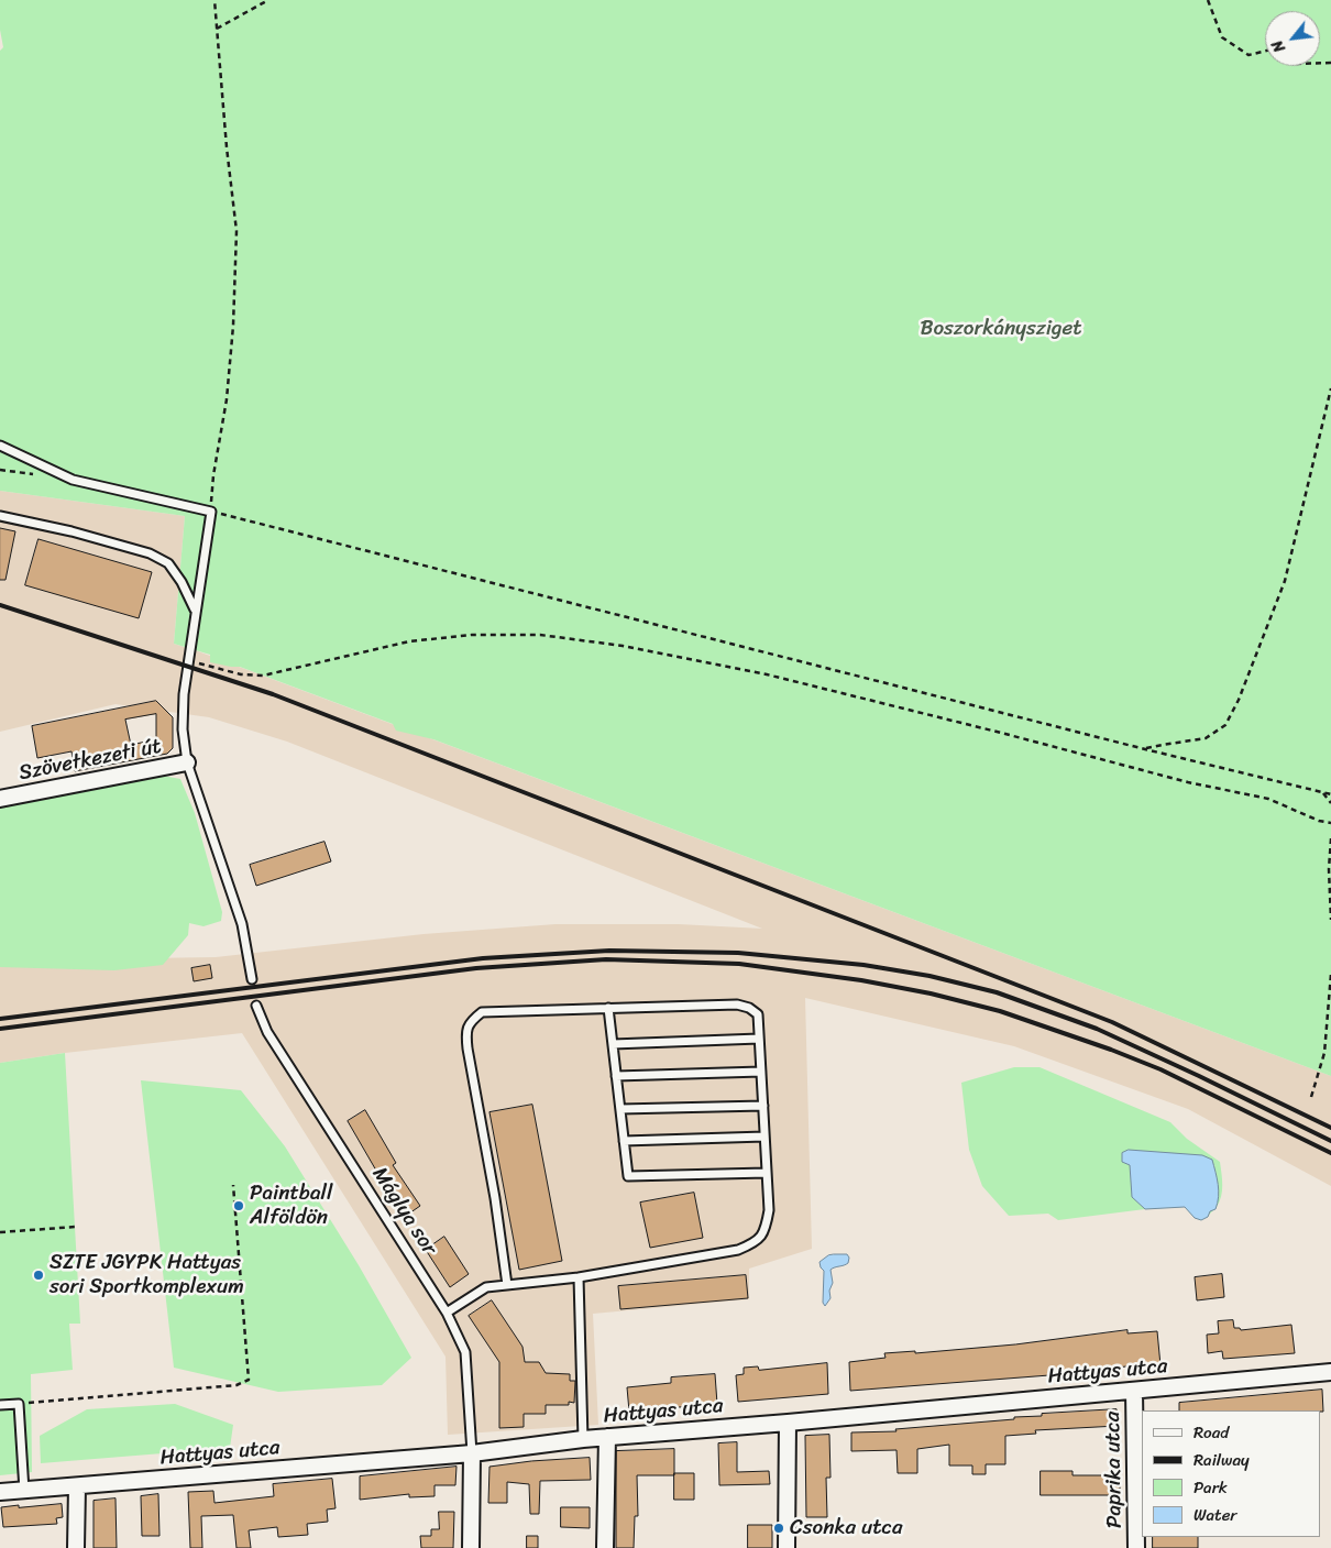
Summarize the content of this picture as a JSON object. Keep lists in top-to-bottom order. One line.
{"streets":{"street":["Szövetkezeti út","Hattyas utca","Paprika utca"],"lane":["Máglya sor"]},"crossings":[["Máglya sor","Hattyas utca"],["Hattyas utca","Paprika utca"]],"parks":["Boszorkánysziget"],"places":["Paintball Alföldön","SZTE JGYPK Hattyas sori Sportkomplexum","Csonka utca"],"legend":["Road","Railway","Park","Water"],"north":"bottom left"}
